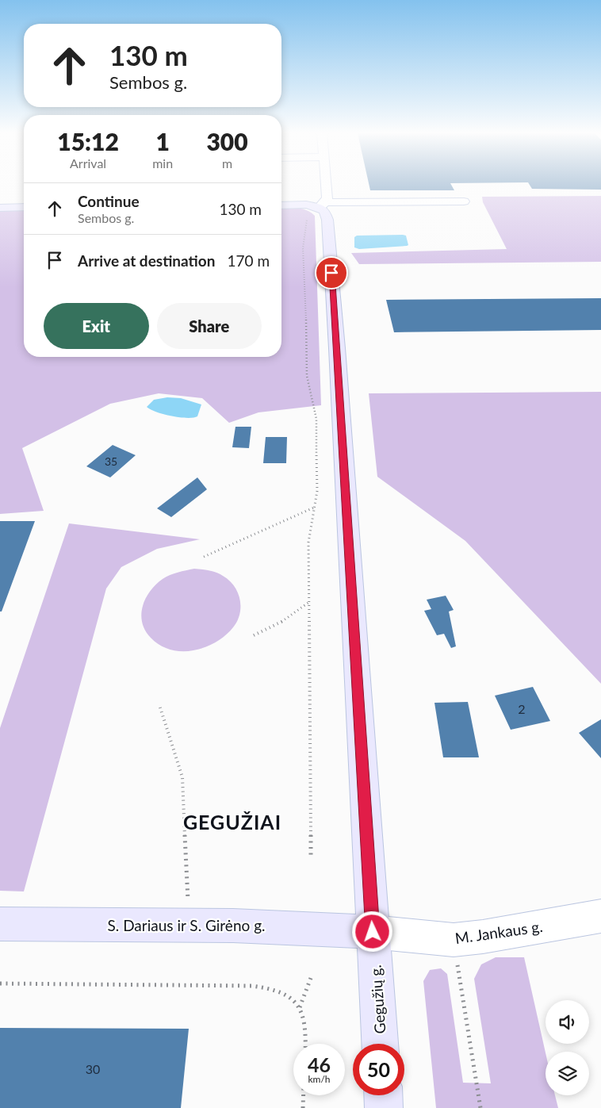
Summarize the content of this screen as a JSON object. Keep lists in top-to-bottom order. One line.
{"streets":{"main road":["S. Dariaus ir S. Girėno g.","Gegužių g."],"street":["M. Jankaus g."]},"crossings":[["S. Dariaus ir S. Girėno g.","M. Jankaus g."],["S. Dariaus ir S. Girėno g.","Gegužių g."],["M. Jankaus g.","Gegužių g."]],"districts":["GEGUŽIAI"],"house_numbers":["35","2","30"],"page":{"turn":["130 m","Sembos g."],"eta":["15:12","Arrival","1","min","300","m"],"list":[{"name":"Continue","note":"Sembos g.","value":"130 m"},{"name":"Arrive at destination","value":"170 m"}],"buttons":["Exit","Share"],"speed":"46 km/h","limit":"50"}}
